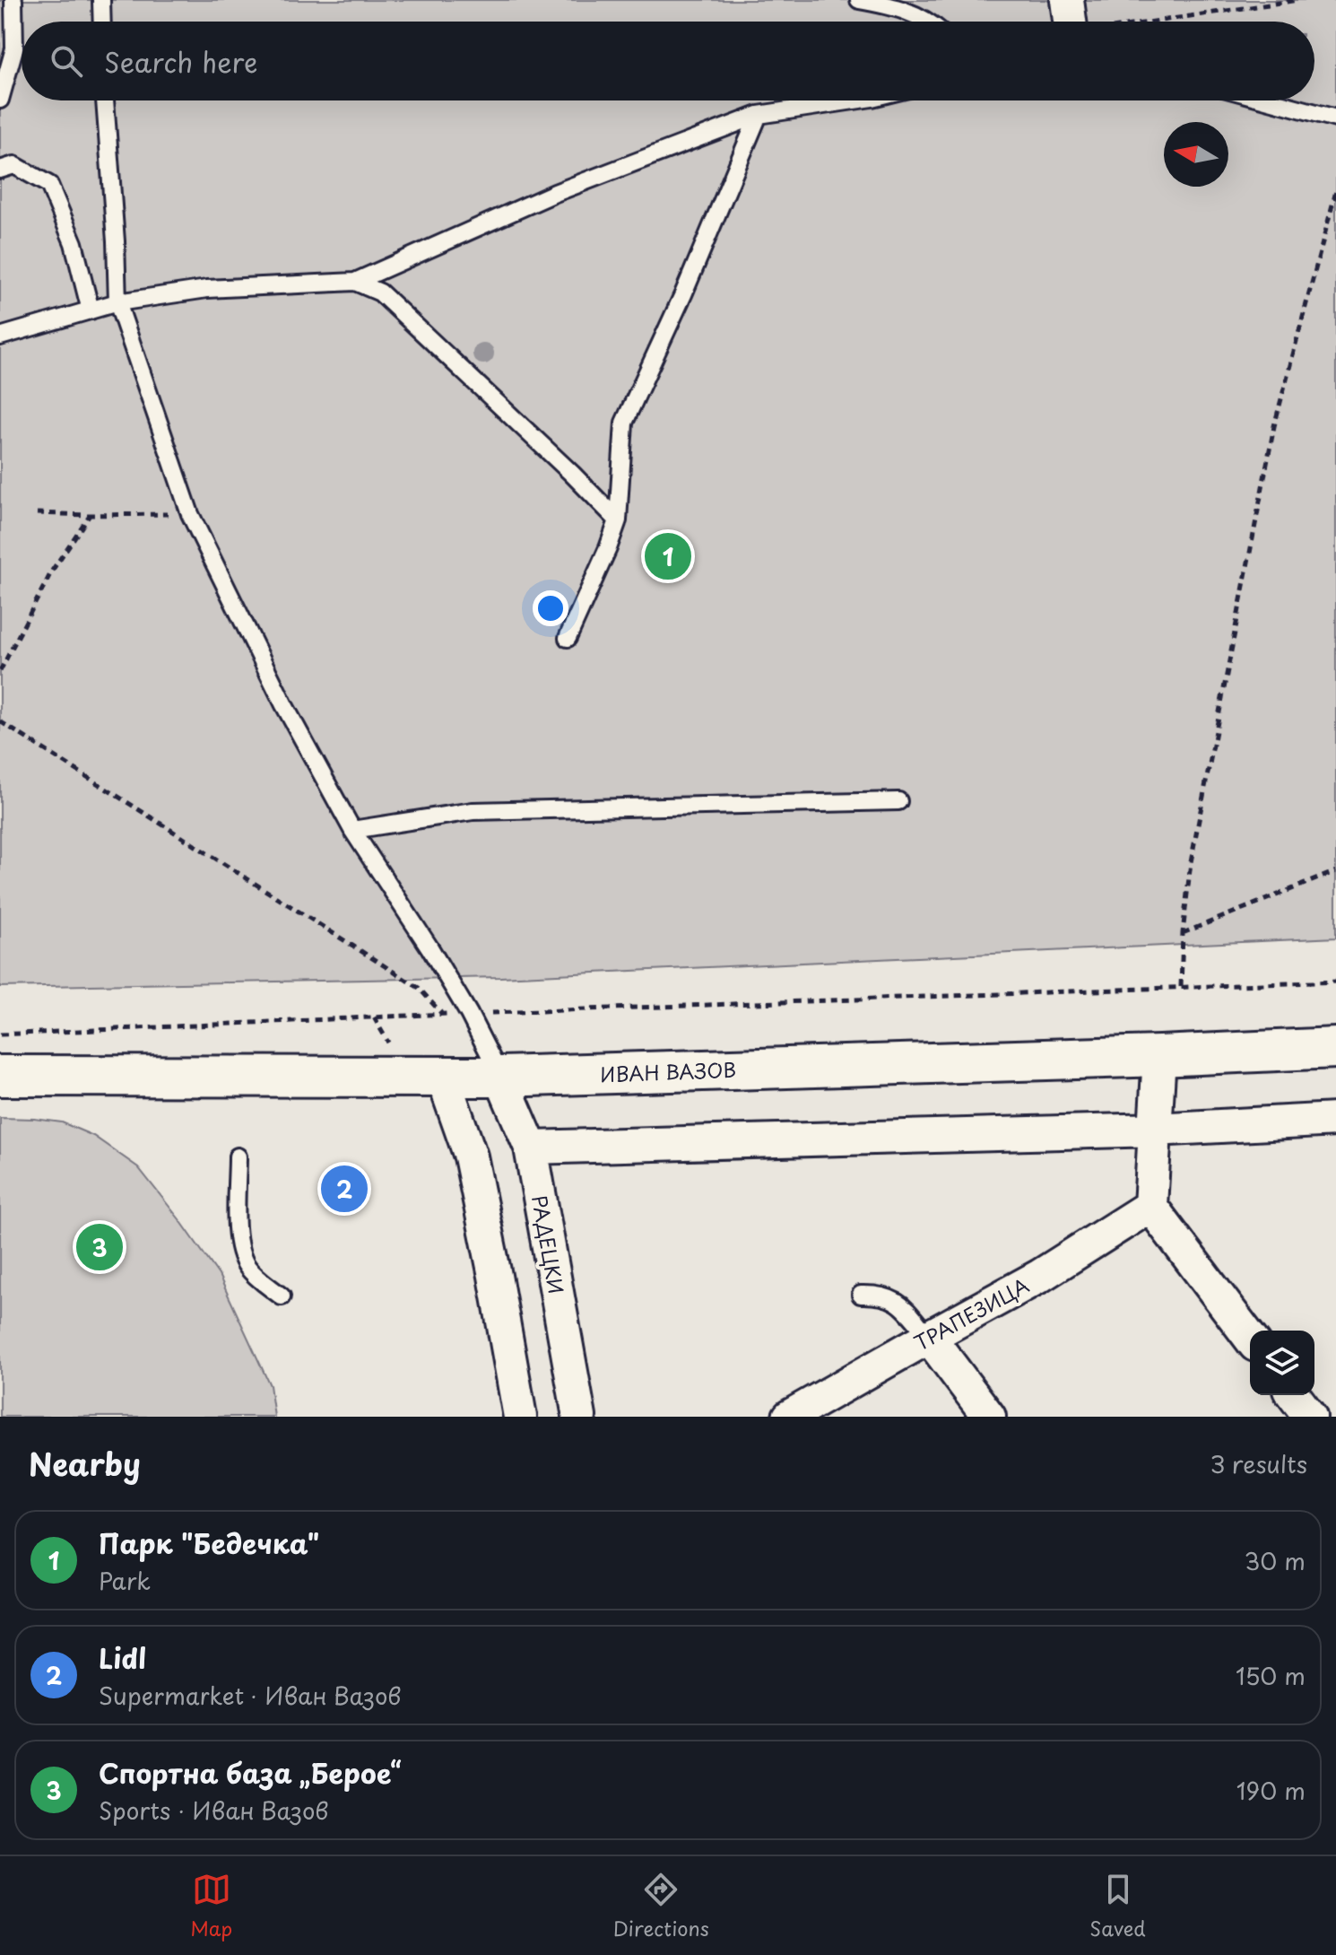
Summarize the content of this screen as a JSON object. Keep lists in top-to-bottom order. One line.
{"streets":{"main road":["ИВАН ВАЗОВ"],"street":["РАДЕЦКИ","ТРАПЕЗИЦА"]},"crossings":[["ИВАН ВАЗОВ","РАДЕЦКИ"]],"north":"left","page":{"search":"Search here","pins":["1","2","3"],"heading":["Nearby","3 results"],"list":[{"mark":"1","name":"Парк \"Бедечка\"","note":"Park","value":"30 m"},{"mark":"2","name":"Lidl","note":"Supermarket · Иван Вазов","value":"150 m"},{"mark":"3","name":"Спортна база „Берое“","note":"Sports · Иван Вазов","value":"190 m"}],"nav":["Map","Directions","Saved"]}}
